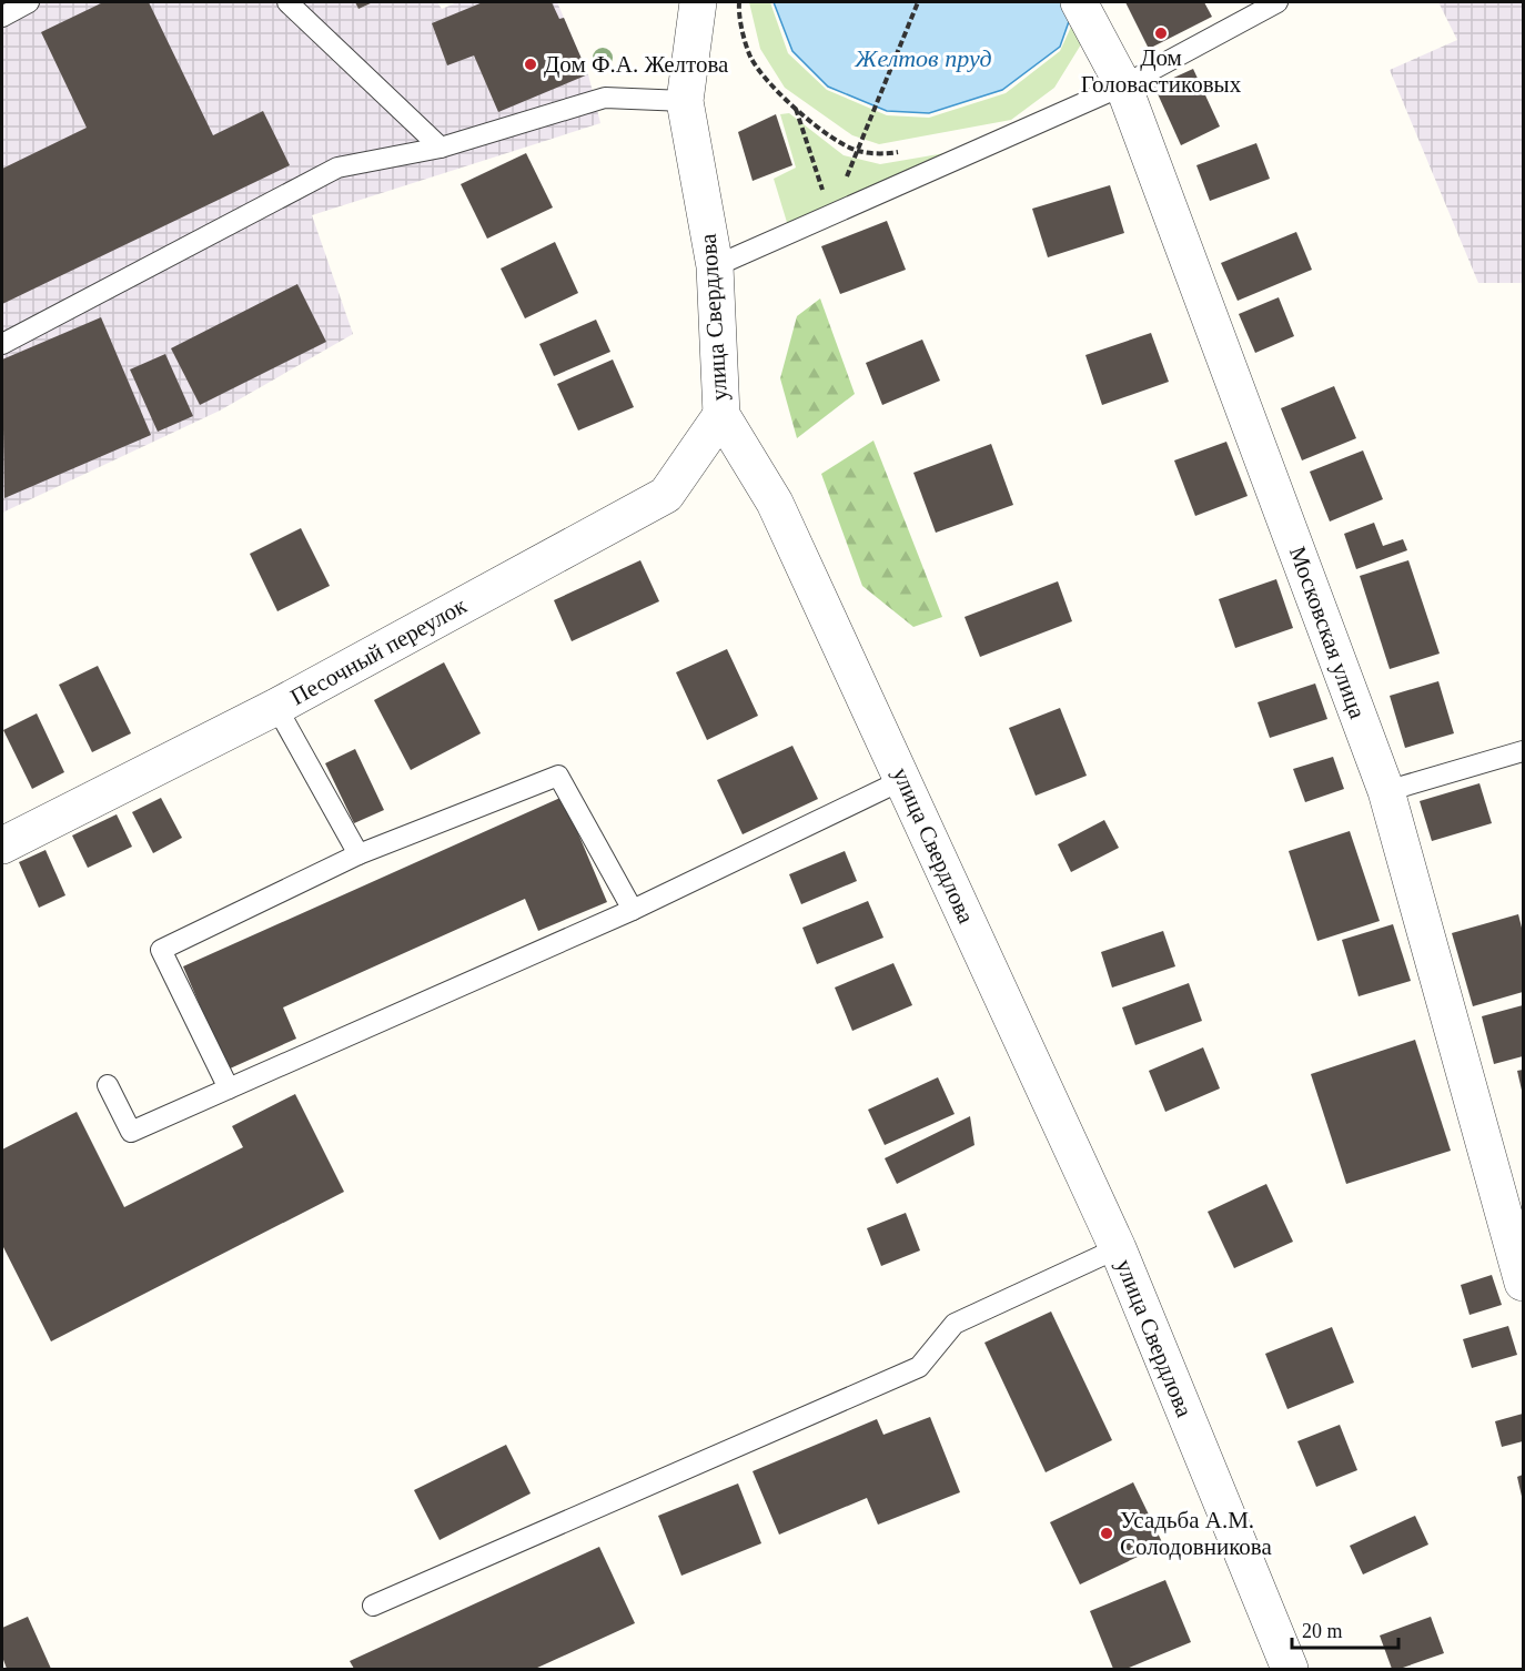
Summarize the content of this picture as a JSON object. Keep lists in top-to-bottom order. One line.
{"streets":{"street":["улица Свердлова","Московская улица","Песочный переулок"]},"crossings":[["улица Свердлова","Песочный переулок"]],"water":["Желтов пруд"],"places":["Дом Головастиковых","Дом Ф.А. Желтова","Усадьба А.М. Солодовникова"],"scale_bar":"20 m"}
